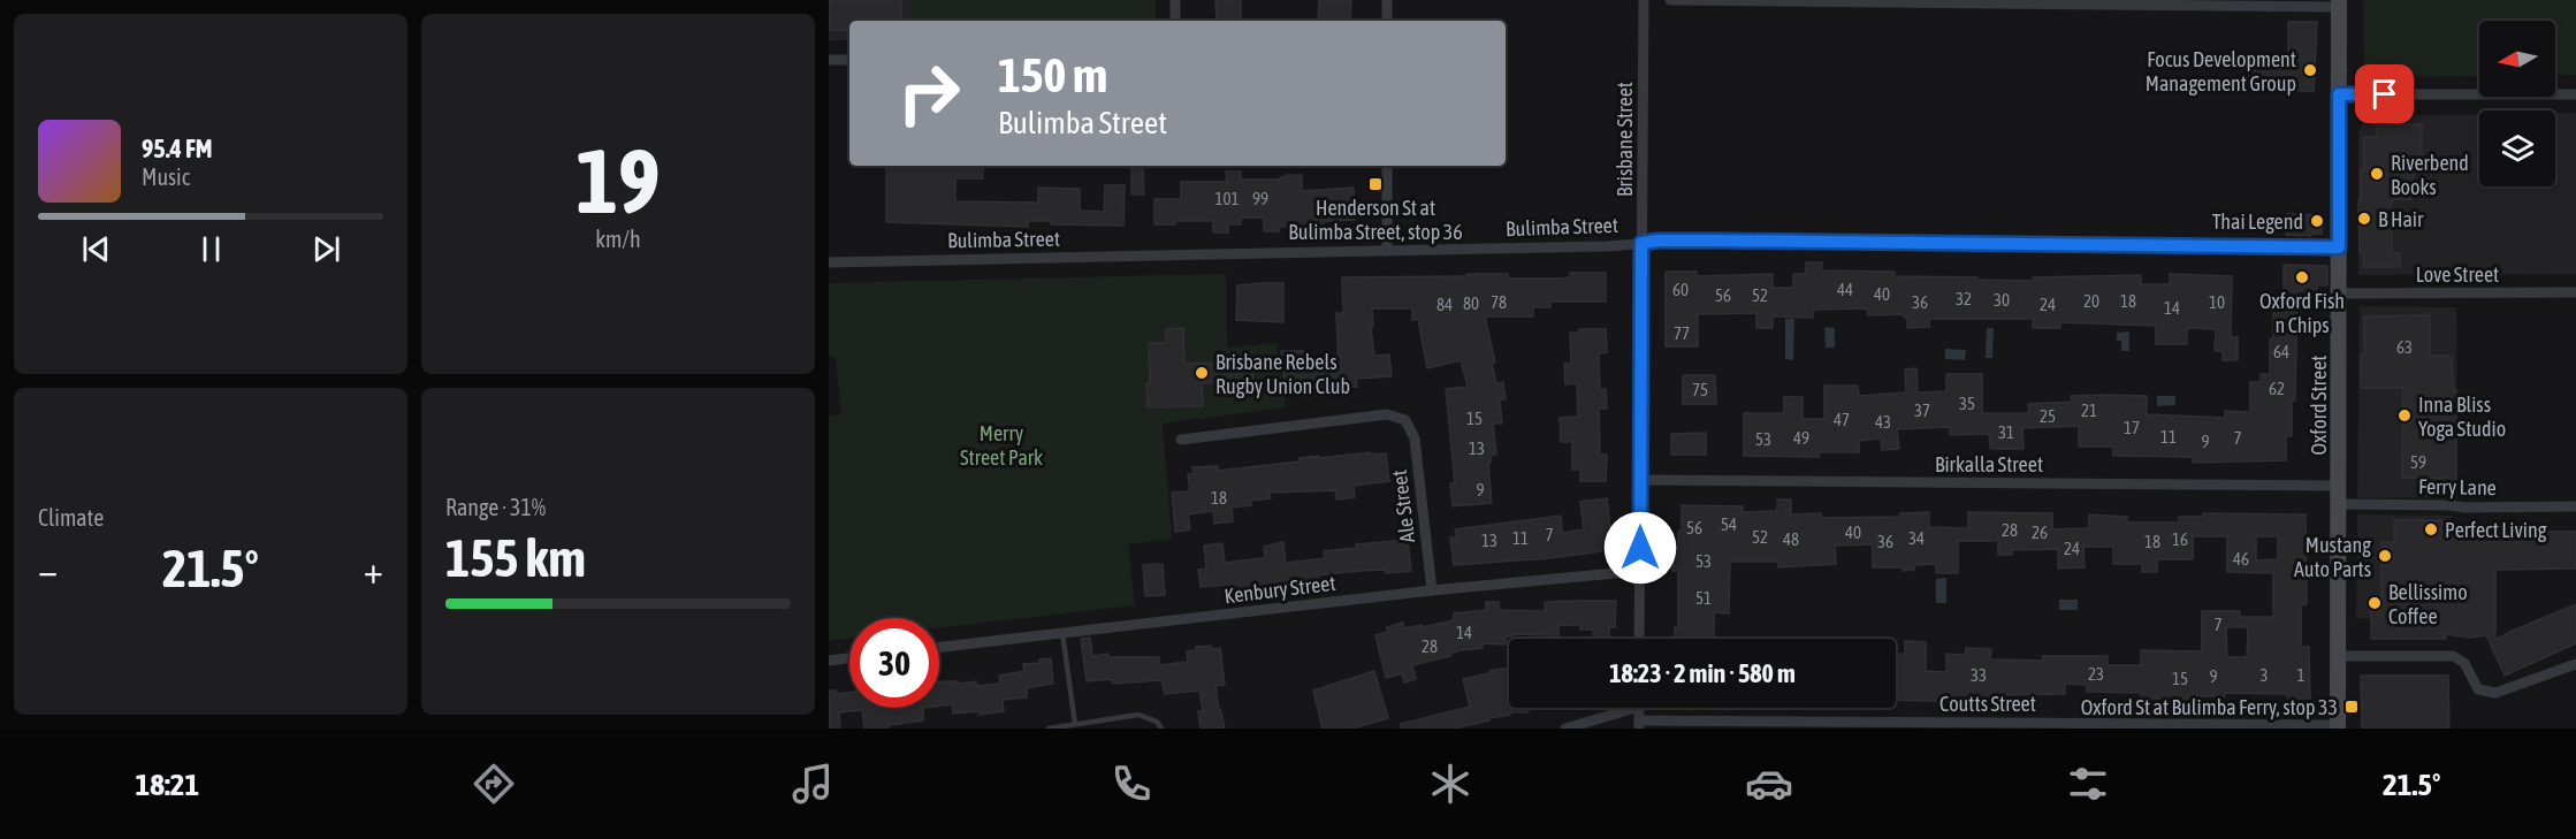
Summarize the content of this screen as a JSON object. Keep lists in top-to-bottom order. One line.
{"streets":{"street":["Brisbane Street","Bulimba Street","Love Street","Oxford Street","Birkalla Street","Ferry Lane","Ale Street","Kenbury Street","Coutts Street"]},"crossings":[["Brisbane Street","Bulimba Street"],["Brisbane Street","Birkalla Street"],["Brisbane Street","Kenbury Street"],["Bulimba Street","Oxford Street"],["Love Street","Oxford Street"],["Oxford Street","Birkalla Street"],["Oxford Street","Ferry Lane"],["Oxford Street","Coutts Street"],["Ale Street","Kenbury Street"]],"parks":["Merry Street Park"],"places":{"other":["Focus Development Management Group","Riverbend Books","B Hair","Thai Legend","Oxford Fish n Chips","Brisbane Rebels Rugby Union Club","Inna Bliss Yoga Studio","Perfect Living","Mustang Auto Parts","Bellissimo Coffee"],"transit":["Henderson St at Bulimba Street, stop 36","Oxford St at Bulimba Ferry, stop 33"]},"house_numbers":["101","99","60","44","40","56","52","32","30","20","18","78","36","10","80","84","24","14","77","63","64","62","75","35","37","21","25","15","47","43","17","31","11","49","7","53","9","13","59","9","18","54","56","28","40","26","7","52","11","34","48","16","13","36","18","24","46","53","51","7","14","28","23","33","3","1","9","15"],"north":"left","page":{"tile":[["19","km/h"],"Climate",["Range · 31%","155 km"]],"turn":["150 m","Bulimba Street"],"song":["95.4 FM","Music"],"heat":["−","21.5°","+"],"limit":"30","trip":"18:23 · 2 min · 580 m","tabs":["18:21","21.5°"]}}
